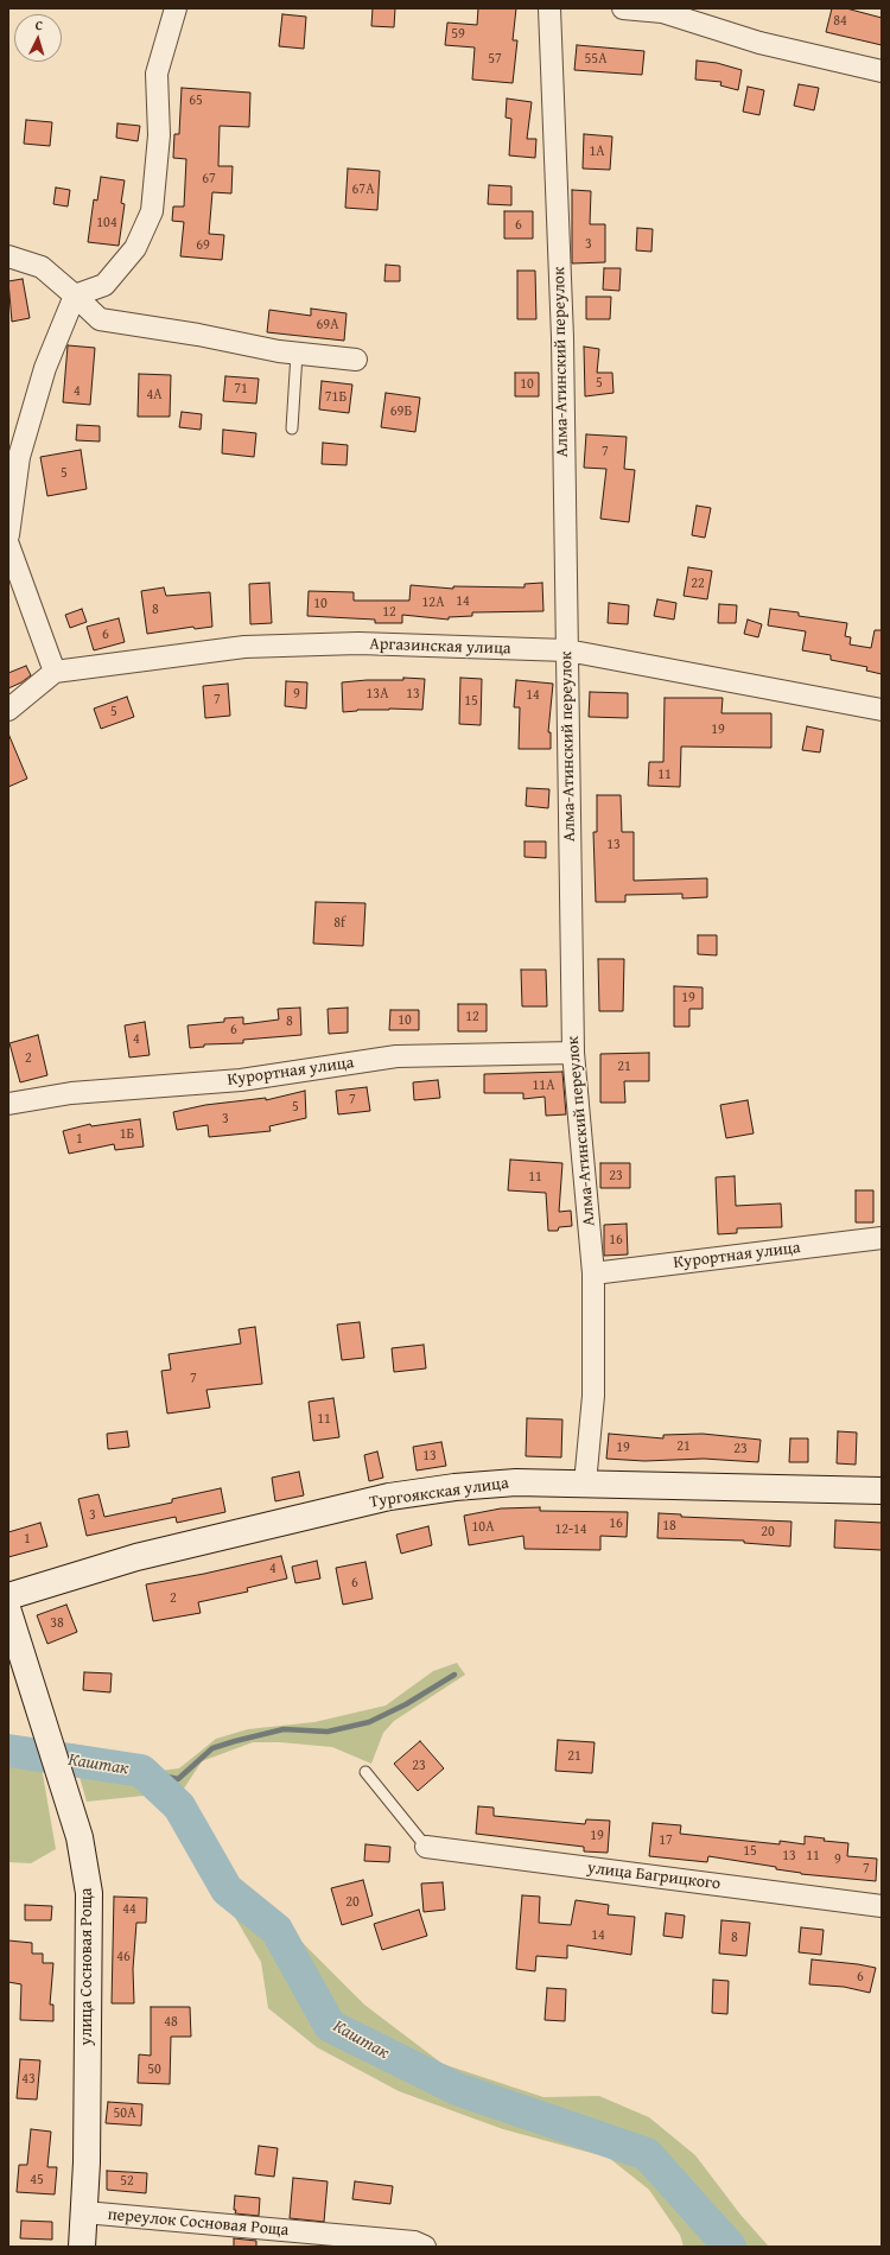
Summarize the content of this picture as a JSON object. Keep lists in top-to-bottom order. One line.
{"streets":{"main road":["Тургоякская улица","улица Сосновая Роща"],"street":["Алма-Атинский переулок","Аргазинская улица","Курортная улица","улица Багрицкого","переулок Сосновая Роща"]},"crossings":[["Алма-Атинский переулок","Аргазинская улица"],["Алма-Атинский переулок","Курортная улица"],["Алма-Атинский переулок","Тургоякская улица"],["улица Сосновая Роща","переулок Сосновая Роща"]],"water":["Каштак"],"house_numbers":["84","59","57","55А","65","1А","67","67А","104","6","3","69","69А","5","10","71","4","4А","71Б","69Б","7","5","22","14","12А","10","8","12","6","9","13А","13","14","7","15","5","19","11","13","8f","19","12","10","8","6","4","2","21","11А","7","5","3","1Б","1","23","11","16","7","11","21","19","23","13","3","16","18","10А","12-14","20","1","4","6","2","38","21","23","19","17","15","13","11","9","7","20","44","14","8","46","6","48","50","43","50А","45","52"],"north":"top"}
